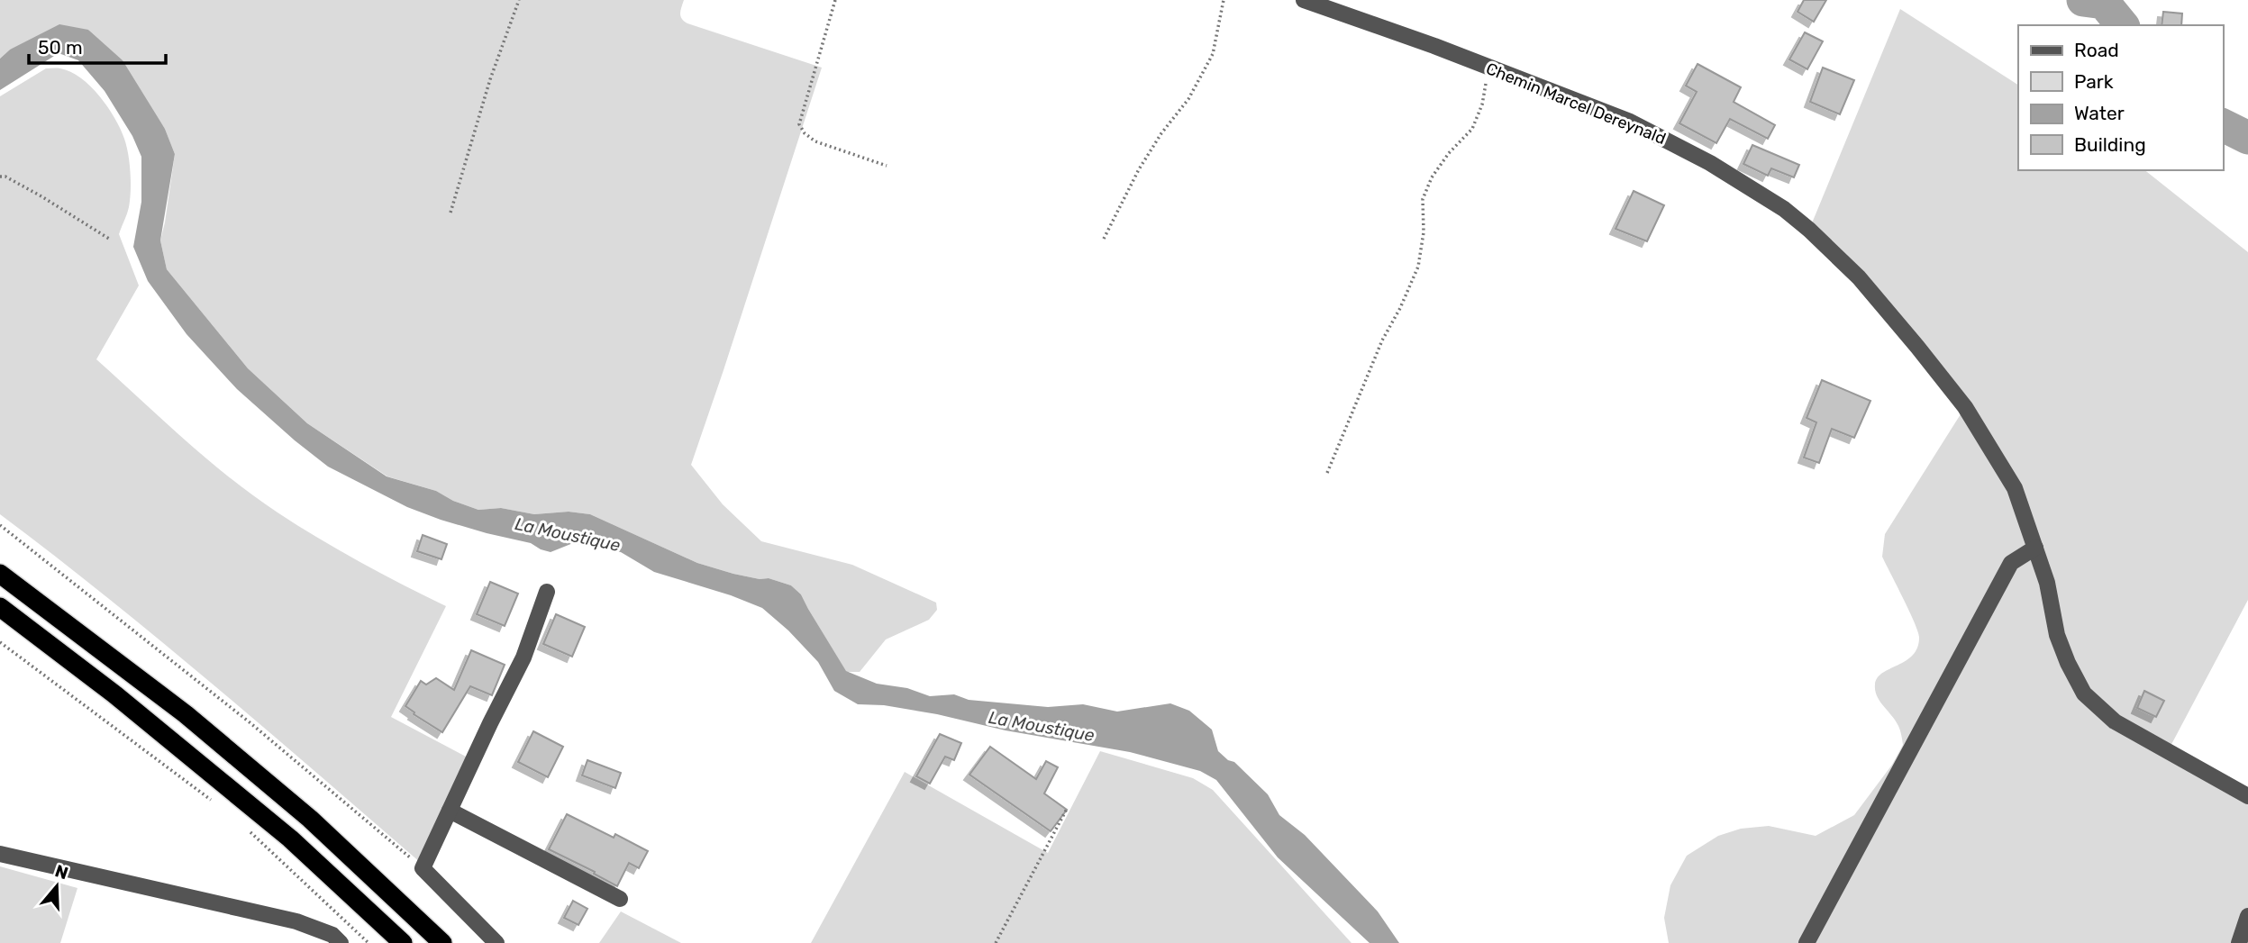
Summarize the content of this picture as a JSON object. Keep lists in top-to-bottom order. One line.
{"streets":{"street":["Chemin Marcel Dereynald"]},"water":["La Moustique"],"legend":["Road","Park","Water","Building"],"scale_bar":"50 m","north":"top"}
